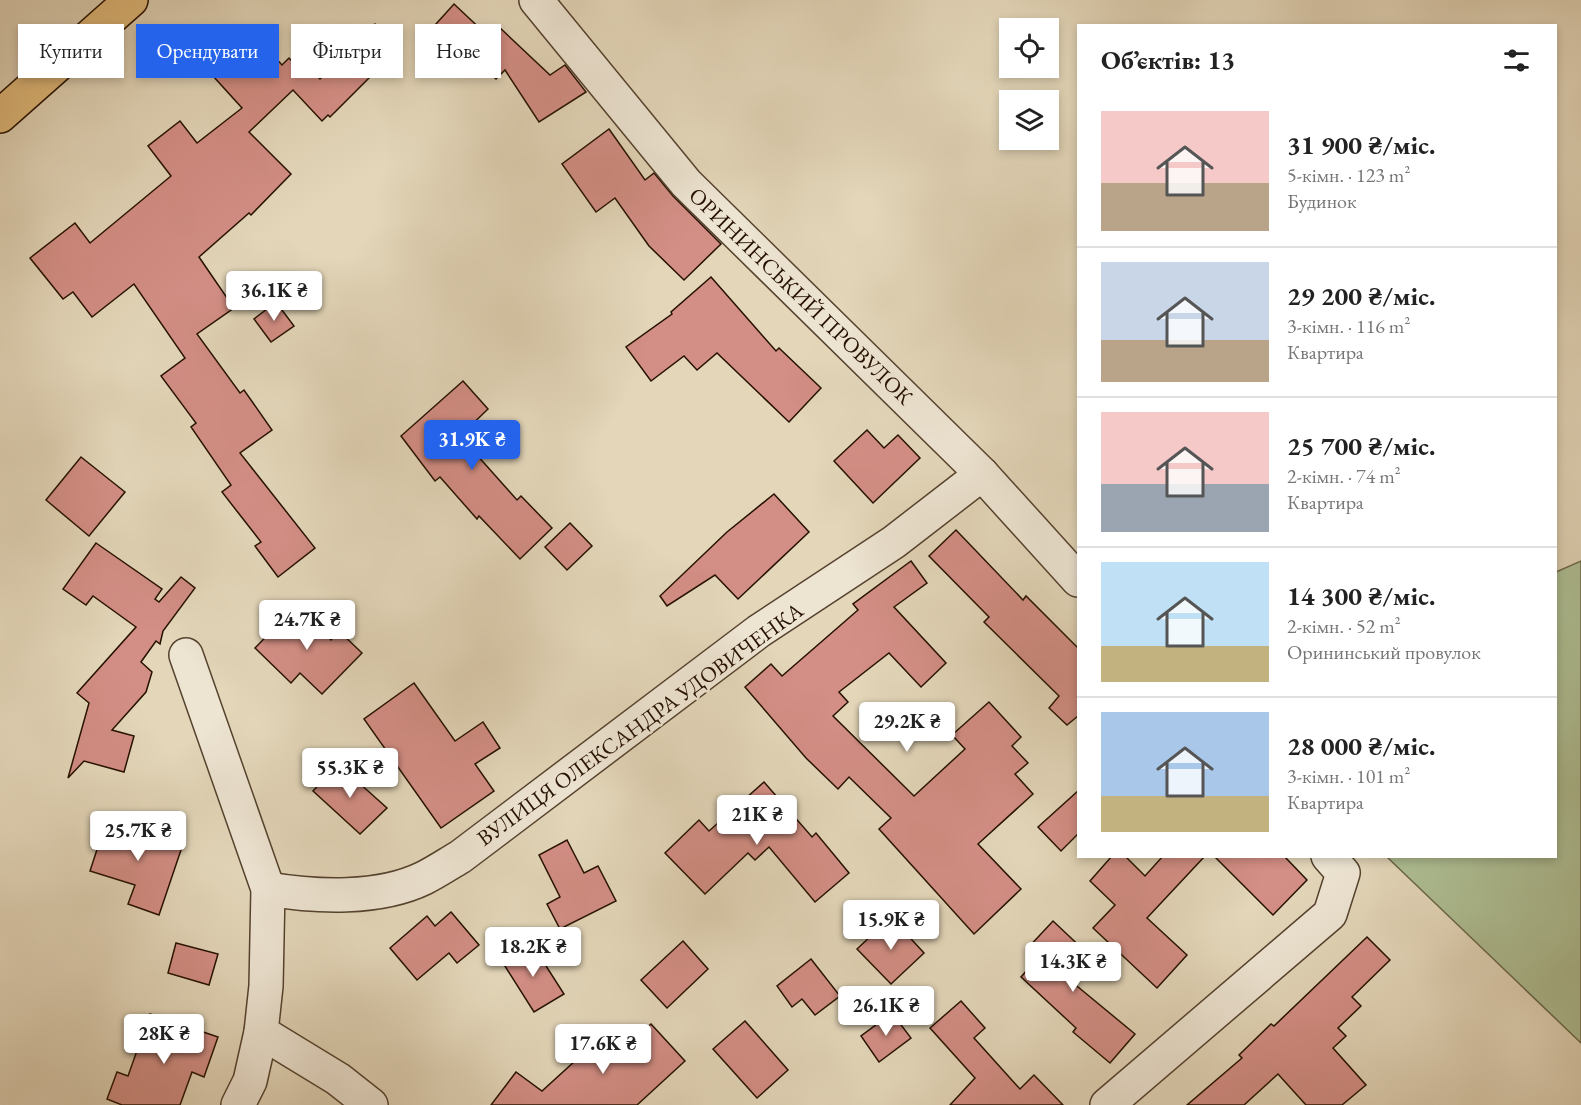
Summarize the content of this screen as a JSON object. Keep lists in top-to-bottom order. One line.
{"streets":{"street":["ОРИНИНСЬКИЙ ПРОВУЛОК","ВУЛИЦЯ ОЛЕКСАНДРА УДОВИЧЕНКА"]},"crossings":[["ОРИНИНСЬКИЙ ПРОВУЛОК","ВУЛИЦЯ ОЛЕКСАНДРА УДОВИЧЕНКА"]],"page":{"chip":["Купити","Орендувати","Фільтри","Нове"],"heading":"Об’єктів: 13","list":[{"name":"31 900 ₴/міс.","note":"5-кімн. · 123 m² · Будинок"},{"name":"29 200 ₴/міс.","note":"3-кімн. · 116 m² · Квартира"},{"name":"25 700 ₴/міс.","note":"2-кімн. · 74 m² · Квартира"},{"name":"14 300 ₴/міс.","note":"2-кімн. · 52 m² · Орининський провулок"},{"name":"28 000 ₴/міс.","note":"3-кімн. · 101 m² · Квартира"}],"price":["36.1K ₴","31.9K ₴","24.7K ₴","29.2K ₴","55.3K ₴","21K ₴","25.7K ₴","15.9K ₴","18.2K ₴","14.3K ₴","26.1K ₴","28K ₴","17.6K ₴"]}}
